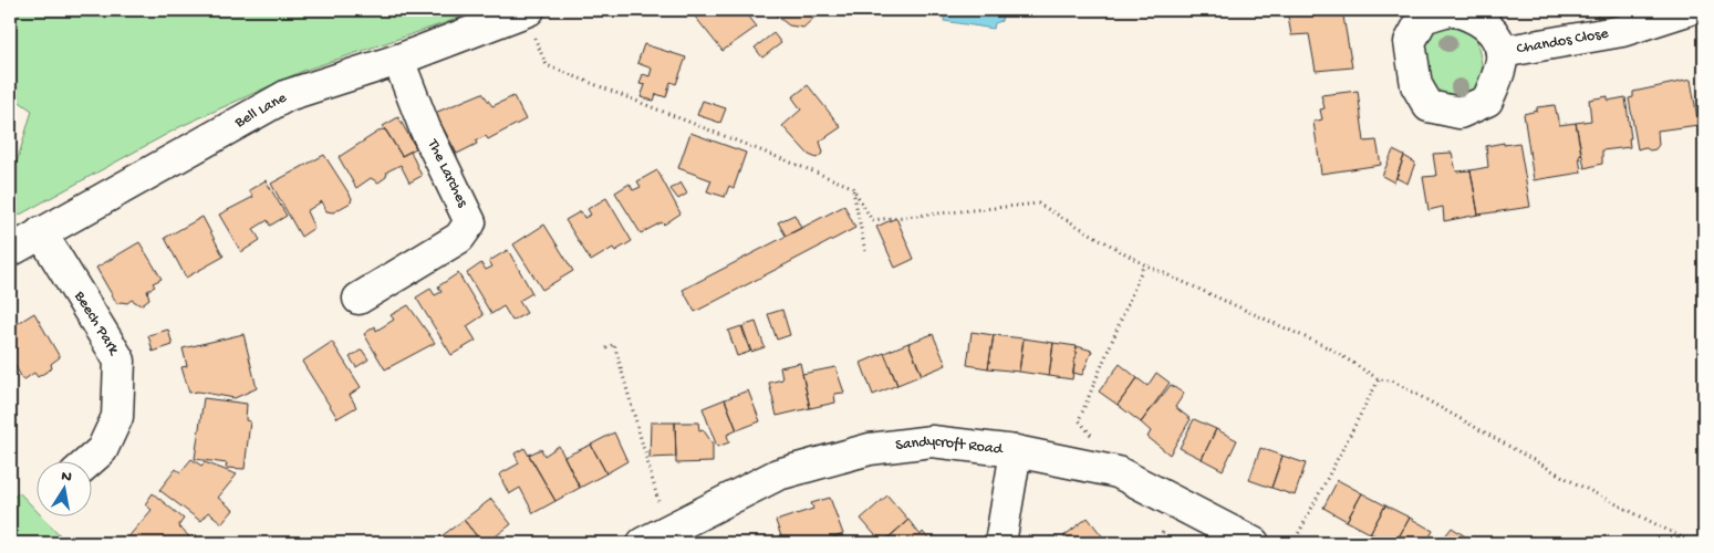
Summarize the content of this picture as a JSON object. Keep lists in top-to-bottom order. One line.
{"streets":{"street":["Chandos Close","Bell Lane","The Larches","Beech Park","Sandycroft Road"]},"crossings":[["Bell Lane","The Larches"],["Bell Lane","Beech Park"]],"north":"top"}
